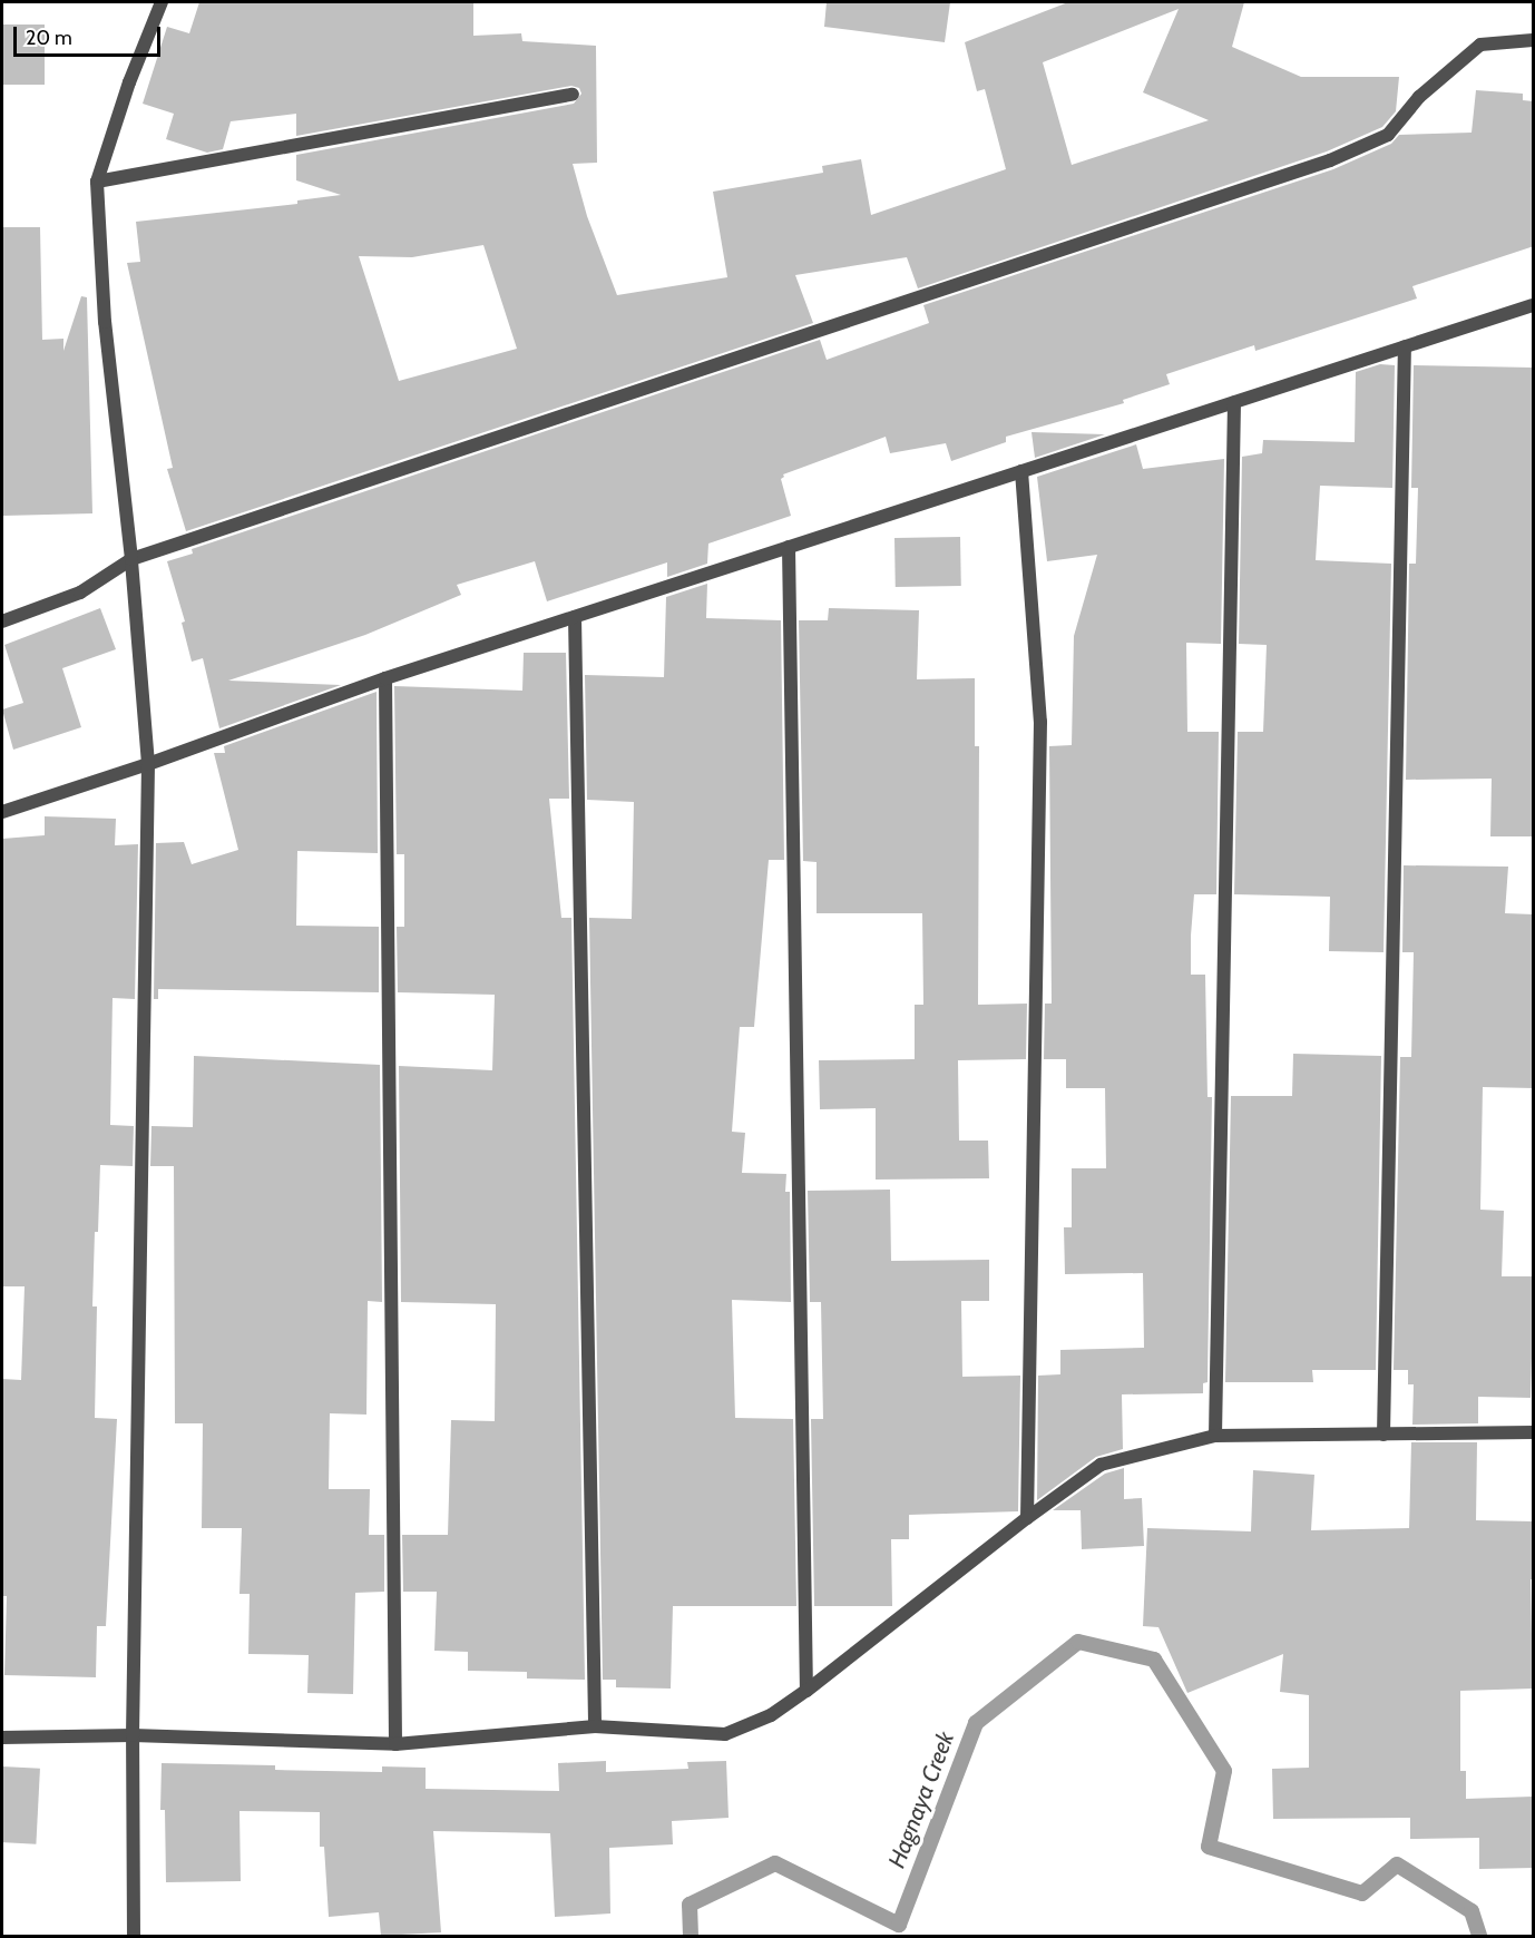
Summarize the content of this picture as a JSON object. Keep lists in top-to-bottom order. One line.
{"water":["Hagnaya Creek"],"scale_bar":"20 m"}
